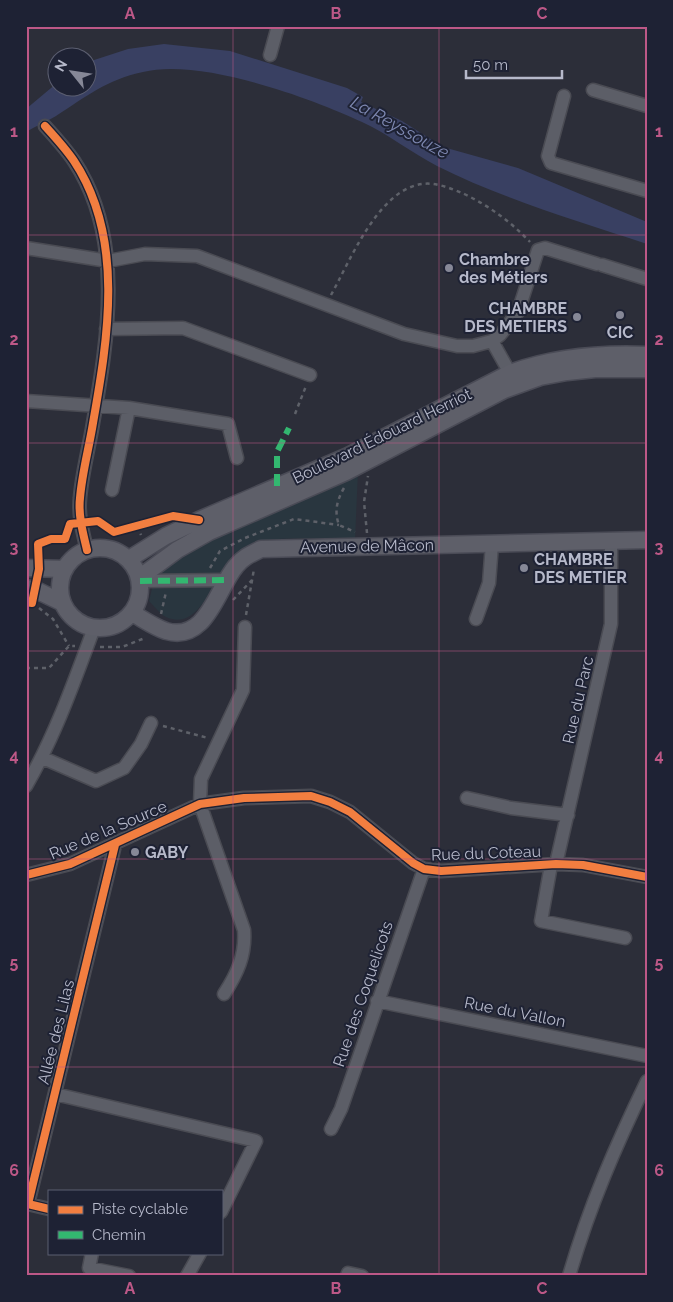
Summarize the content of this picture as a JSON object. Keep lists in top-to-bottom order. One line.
{"streets":{"main road":["Boulevard Édouard Herriot","Avenue de Mâcon"],"street":["Rue du Parc","Rue de la Source","Rue du Coteau","Rue des Coquelicots","Rue du Vallon","Allée des Lilas"]},"crossings":[["Boulevard Édouard Herriot","Avenue de Mâcon"],["Avenue de Mâcon","Rue du Parc"],["Rue du Parc","Rue du Coteau"],["Rue de la Source","Rue du Coteau"],["Rue de la Source","Allée des Lilas"],["Rue du Coteau","Rue des Coquelicots"],["Rue des Coquelicots","Rue du Vallon"]],"water":["La Reyssouze"],"places":["Chambre des Métiers","CIC","CHAMBRE DES METIERS","CHAMBRE DES METIER","GABY"],"legend":["Piste cyclable","Chemin"],"scale_bar":"50 m","north":"top left","grid":{"columns":["A","B","C"],"rows":["1","2","3","4","5","6"]}}
